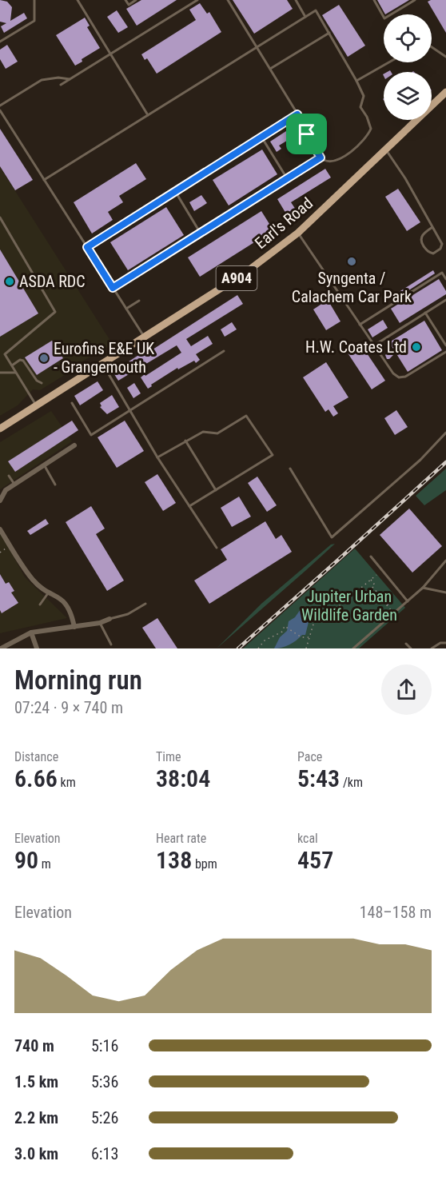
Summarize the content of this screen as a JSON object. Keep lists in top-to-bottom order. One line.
{"streets":{"main road":["Earl's Road","A904"]},"parks":["Jupiter Urban Wildlife Garden"],"places":["Syngenta / Calachem Car Park","ASDA RDC","H.W. Coates Ltd","Eurofins E&E UK - Grangemouth"],"page":{"heading":["Morning run","07:24 · 9 × 740 m"],"stats":[["Distance","6.66 km"],["Time","38:04"],["Pace","5:43 /km"],["Elevation","90 m"],["Heart rate","138 bpm"],["kcal","457"]],"chart":["Elevation","148–158 m"],"list":[{"name":"740 m","note":"5:16"},{"name":"1.5 km","note":"5:36"},{"name":"2.2 km","note":"5:26"},{"name":"3.0 km","note":"6:13"}]}}
